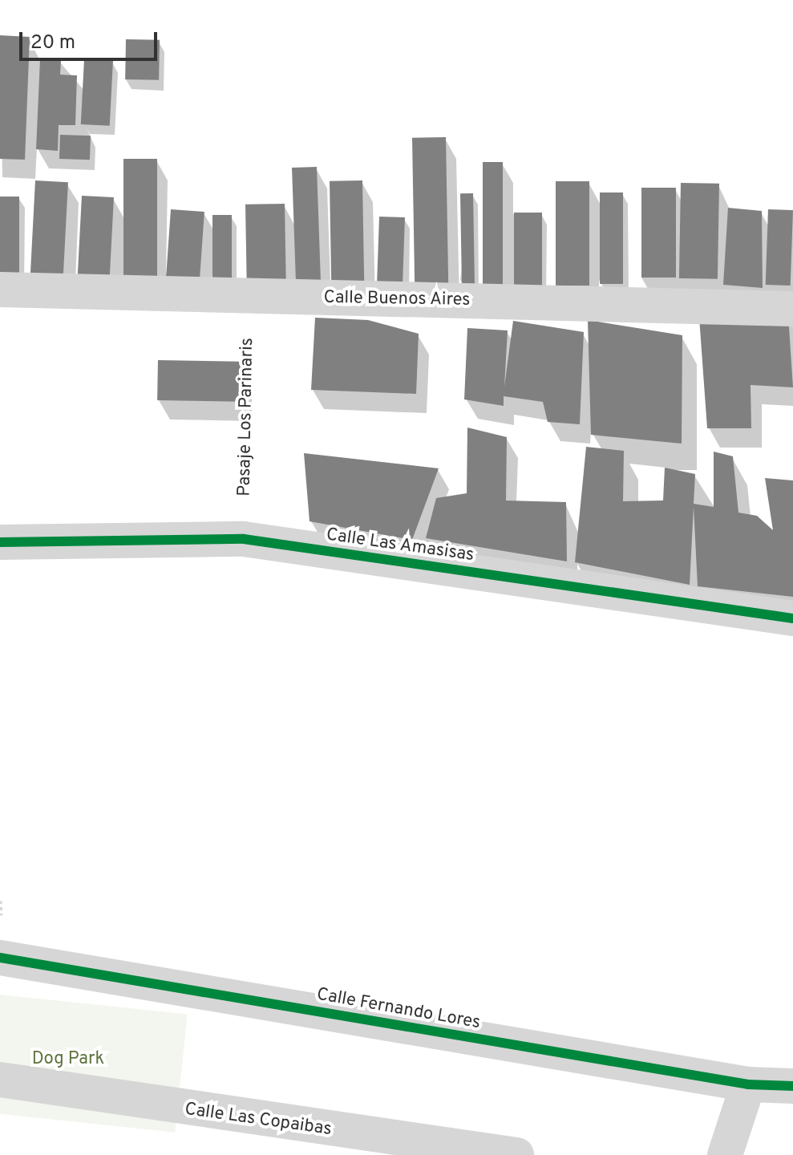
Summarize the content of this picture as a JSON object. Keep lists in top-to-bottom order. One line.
{"streets":{"street":["Calle Buenos Aires","Calle Las Amasisas","Calle Fernando Lores","Calle Las Copaibas"],"path":["Pasaje Los Parinaris"]},"crossings":[["Calle Buenos Aires","Pasaje Los Parinaris"],["Pasaje Los Parinaris","Calle Las Amasisas"]],"parks":["Dog Park"],"scale_bar":"20 m"}
